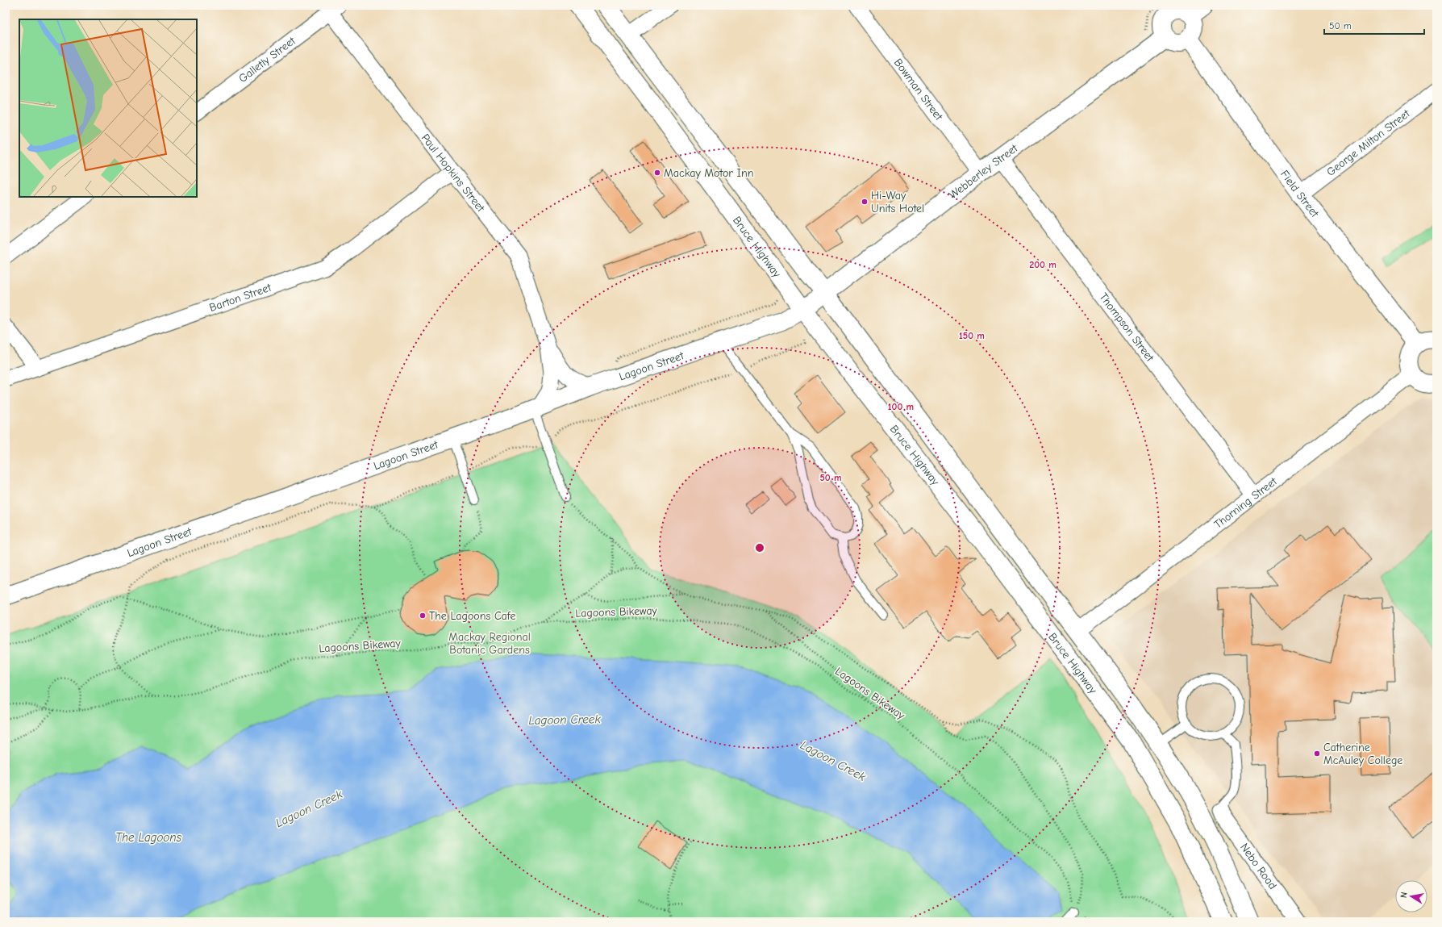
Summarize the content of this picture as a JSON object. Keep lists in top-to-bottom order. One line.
{"streets":{"main road":["Webberley Street","Field Street","Bruce Highway","Lagoon Street"],"street":["Galletly Street","Bowman Street","George Milton Street","Paul Hopkins Street","Barton Street","Thompson Street","Thorning Street","Nebo Road"],"path":["Lagoons Bikeway"]},"crossings":[["Galletly Street","Paul Hopkins Street"],["Bowman Street","Webberley Street"],["George Milton Street","Field Street"],["Webberley Street","Bruce Highway"],["Webberley Street","Thompson Street"],["Webberley Street","Lagoon Street"],["Paul Hopkins Street","Barton Street"],["Paul Hopkins Street","Lagoon Street"],["Bruce Highway","Lagoon Street"],["Bruce Highway","Thorning Street"],["Thompson Street","Thorning Street"]],"water":["Lagoon Creek","The Lagoons"],"parks":["Mackay Regional Botanic Gardens"],"places":["Mackay Motor Inn","Hi-Way Units Hotel","The Lagoons Cafe","Catherine McAuley College"],"scale_bar":"50 m","north":"left","rings":["200 m","150 m","100 m","50 m"]}
